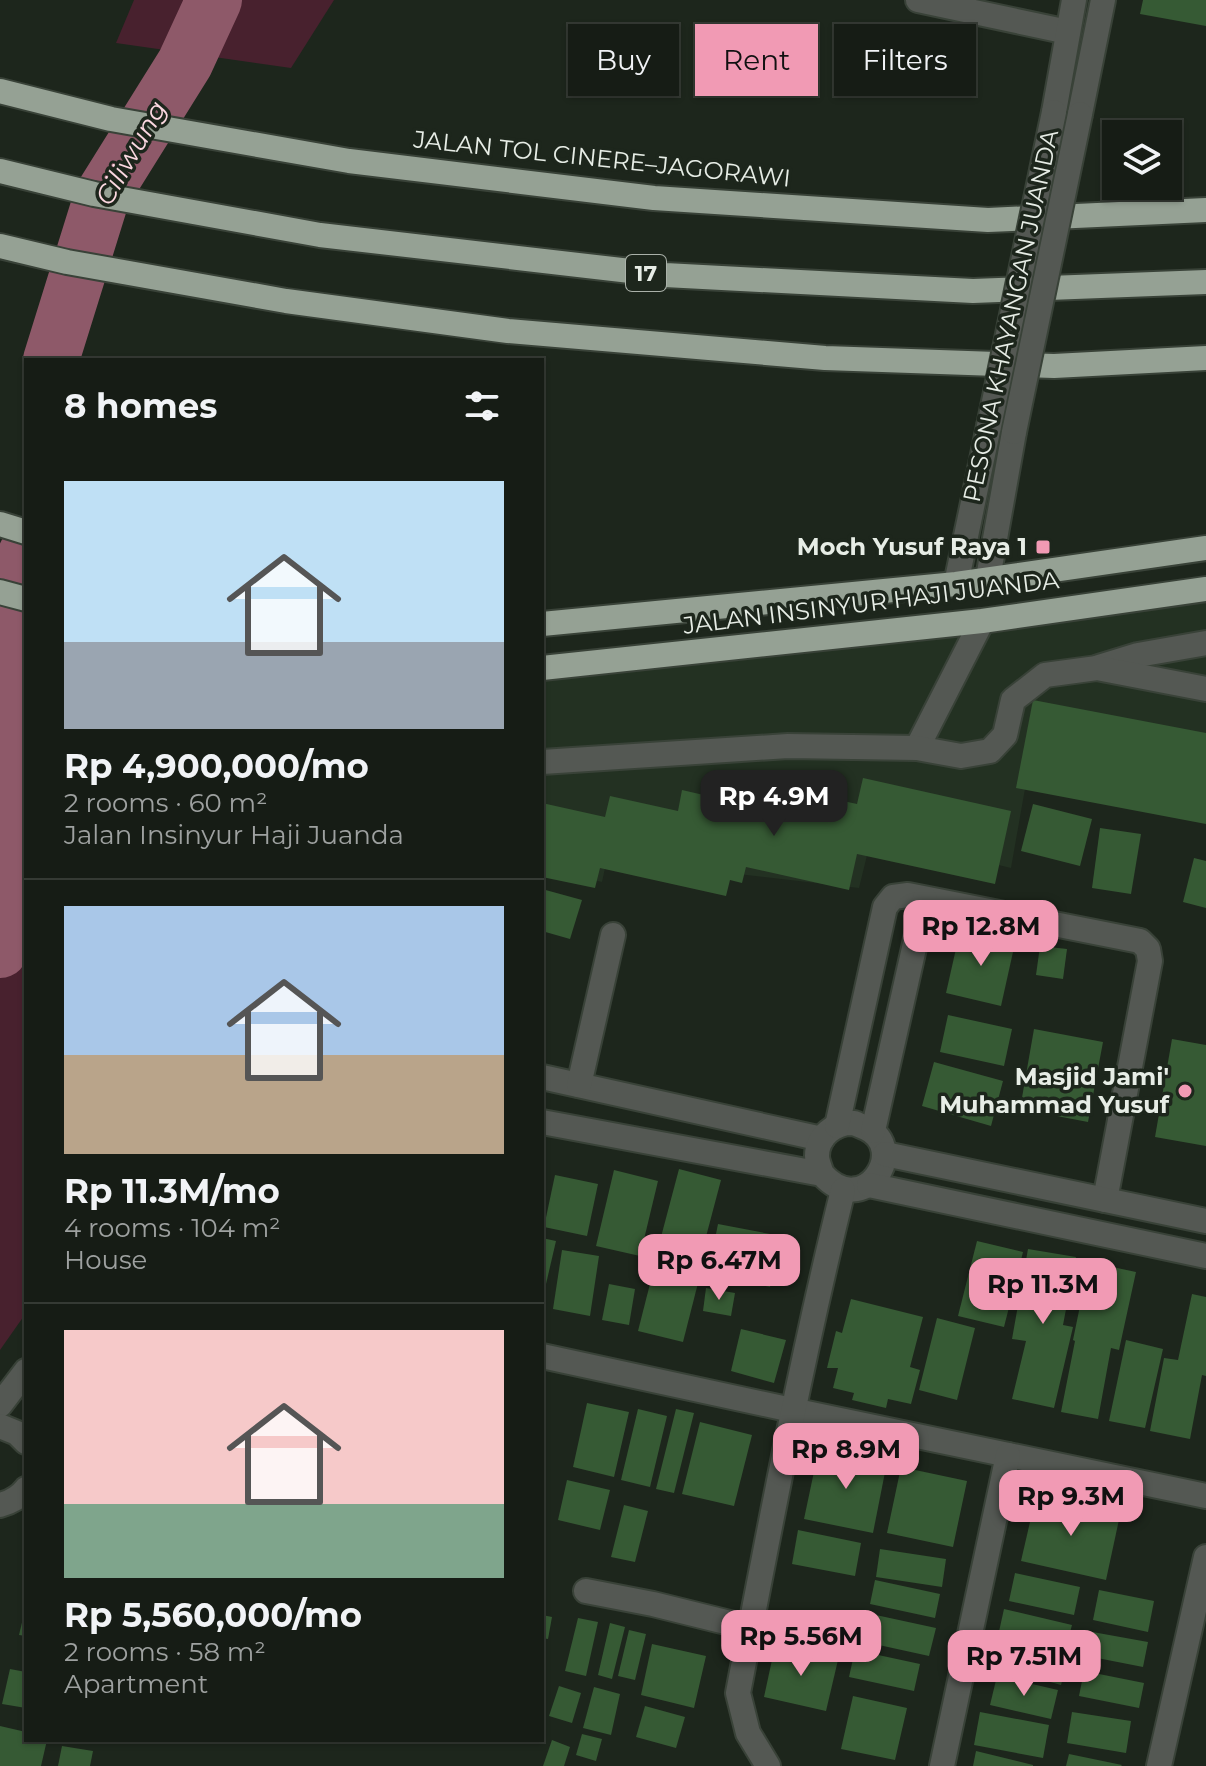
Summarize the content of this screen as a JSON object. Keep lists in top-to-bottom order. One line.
{"streets":{"highway":["JALAN TOL CINERE–JAGORAWI","17","JALAN INSINYUR HAJI JUANDA"],"street":["PESONA KHAYANGAN JUANDA"]},"crossings":[["PESONA KHAYANGAN JUANDA","JALAN INSINYUR HAJI JUANDA"]],"water":["Ciliwung"],"places":{"transit":["Moch Yusuf Raya 1"],"other":["Masjid Jami' Muhammad Yusuf"]},"page":{"chip":["Buy","Rent","Filters"],"heading":"8 homes","list":[{"name":"Rp 4,900,000/mo","note":"2 rooms · 60 m² · Jalan Insinyur Haji Juanda"},{"name":"Rp 11.3M/mo","note":"4 rooms · 104 m² · House"},{"name":"Rp 5,560,000/mo","note":"2 rooms · 58 m² · Apartment"}],"price":["Rp 4.9M","Rp 12.8M","Rp 6.47M","Rp 11.3M","Rp 8.9M","Rp 9.3M","Rp 5.56M","Rp 7.51M"]}}
